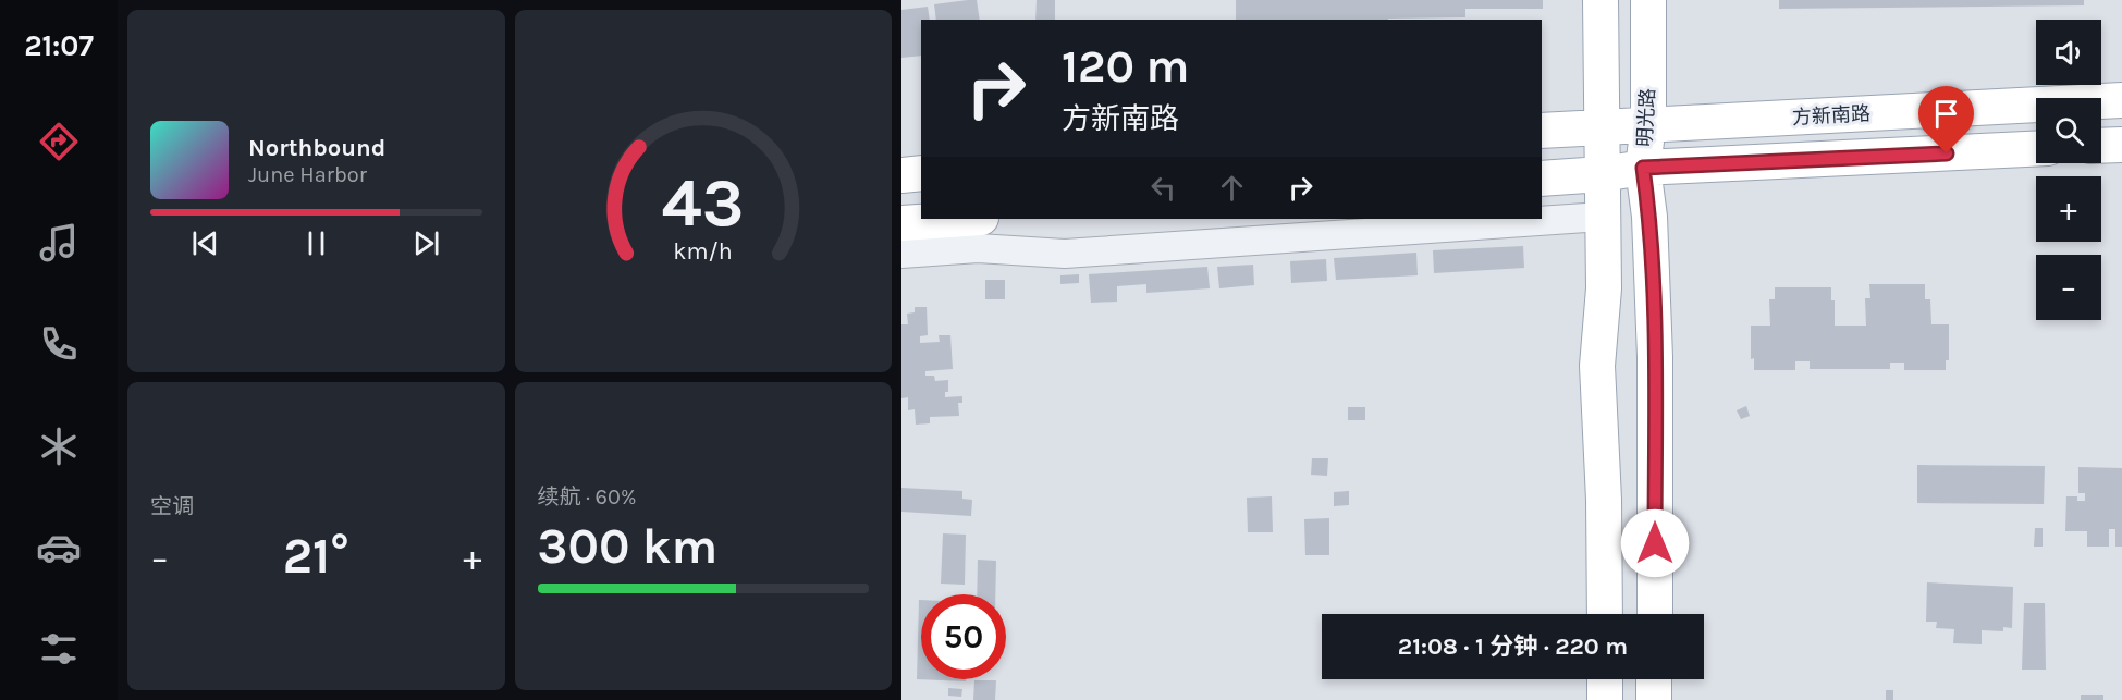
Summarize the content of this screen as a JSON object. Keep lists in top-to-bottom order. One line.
{"streets":{"main road":["方新南路","明光路"]},"crossings":[["方新南路","明光路"]],"page":{"tabs":"21:07","map_buttons":["+","−"],"turn":["120 m","方新南路"],"song":["Northbound","June Harbor"],"tile":["空调",["续航 · 60%","300 km"]],"heat":["−","21°","+"],"limit":"50","trip":"21:08 · 1 分钟 · 220 m","gauge":["43","km/h"]}}
